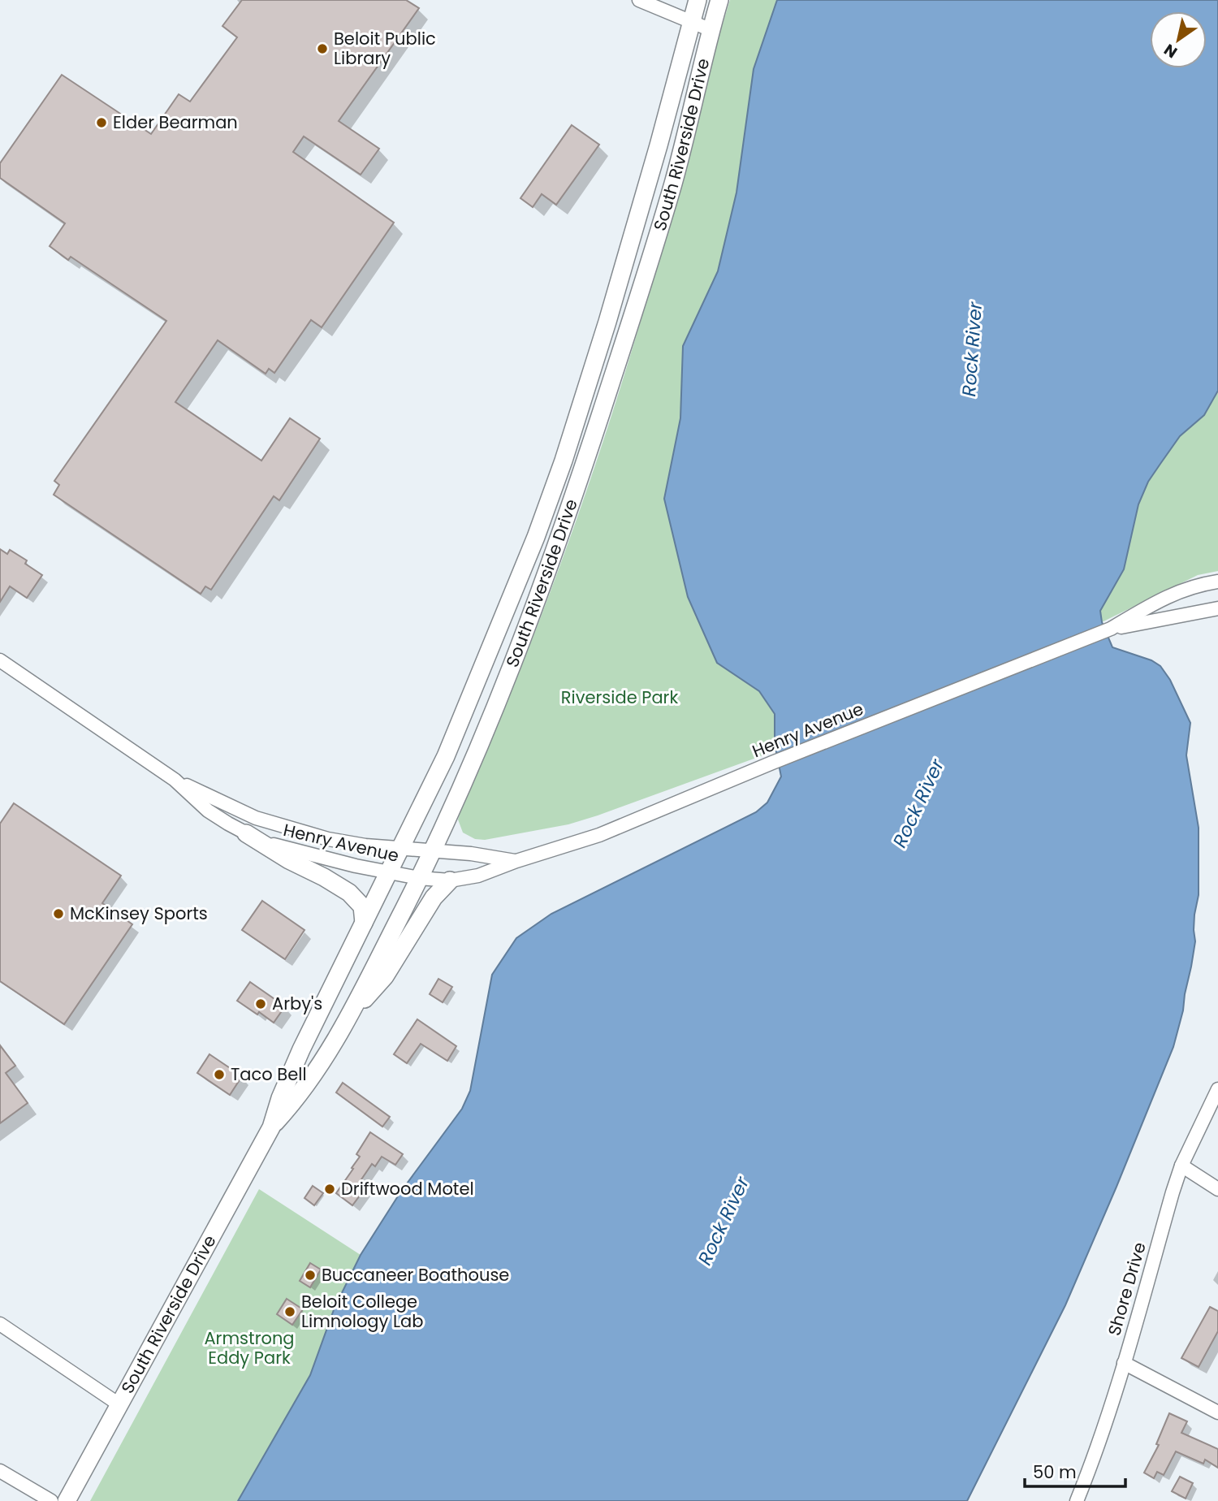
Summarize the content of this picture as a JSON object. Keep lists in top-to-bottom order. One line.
{"streets":{"main road":["South Riverside Drive"],"street":["Henry Avenue","Shore Drive"]},"crossings":[["South Riverside Drive","Henry Avenue"]],"water":["Rock River"],"parks":["Riverside Park","Armstrong Eddy Park"],"places":["Beloit Public Library","Elder Bearman","McKinsey Sports","Arby's","Taco Bell","Driftwood Motel","Buccaneer Boathouse","Beloit College Limnology Lab"],"scale_bar":"50 m","north":"bottom left"}
